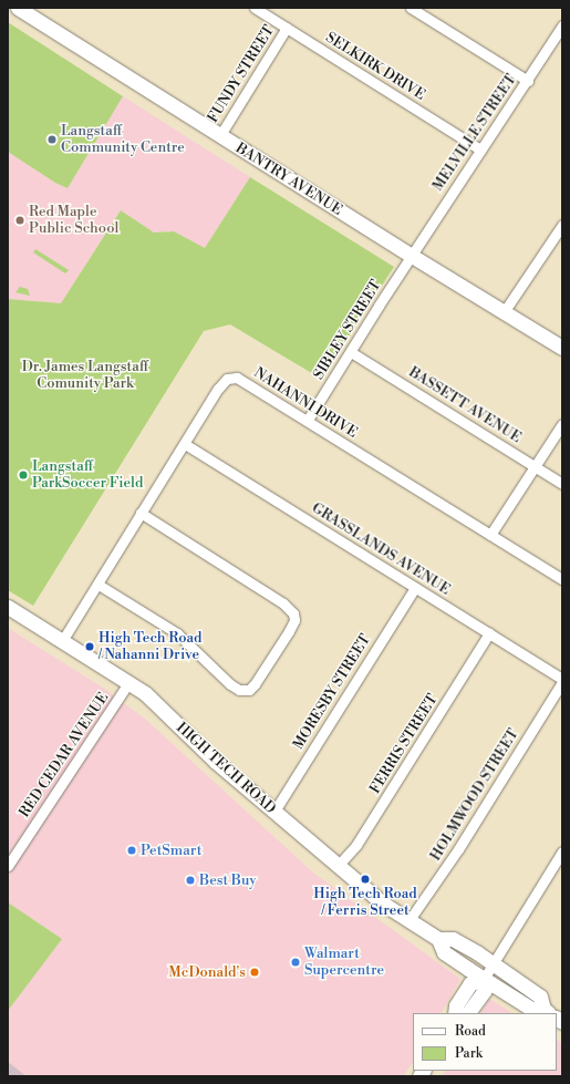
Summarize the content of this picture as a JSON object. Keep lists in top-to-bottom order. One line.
{"streets":{"street":["SELKIRK DRIVE","FUNDY STREET","MELVILLE STREET","BANTRY AVENUE","SIBLEY STREET","NAHANNI DRIVE","BASSETT AVENUE","GRASSLANDS AVENUE","MORESBY STREET","FERRIS STREET","RED CEDAR AVENUE","HIGH TECH ROAD","HOLMWOOD STREET"]},"crossings":[["SELKIRK DRIVE","FUNDY STREET"],["SELKIRK DRIVE","MELVILLE STREET"],["FUNDY STREET","BANTRY AVENUE"],["MELVILLE STREET","BANTRY AVENUE"],["MELVILLE STREET","SIBLEY STREET"],["BANTRY AVENUE","SIBLEY STREET"],["SIBLEY STREET","NAHANNI DRIVE"],["SIBLEY STREET","BASSETT AVENUE"],["NAHANNI DRIVE","GRASSLANDS AVENUE"],["NAHANNI DRIVE","HIGH TECH ROAD"],["GRASSLANDS AVENUE","MORESBY STREET"],["GRASSLANDS AVENUE","FERRIS STREET"],["GRASSLANDS AVENUE","HOLMWOOD STREET"],["MORESBY STREET","HIGH TECH ROAD"],["FERRIS STREET","HIGH TECH ROAD"],["RED CEDAR AVENUE","HIGH TECH ROAD"],["HIGH TECH ROAD","HOLMWOOD STREET"]],"parks":["Dr. James Langstaff Comunity Park"],"places":["Langstaff Community Centre","Red Maple Public School","Langstaff ParkSoccer Field","High Tech Road / Nahanni Drive","PetSmart","High Tech Road / Ferris Street","Best Buy","Walmart Supercentre","McDonald's"],"legend":["Road","Park"]}
